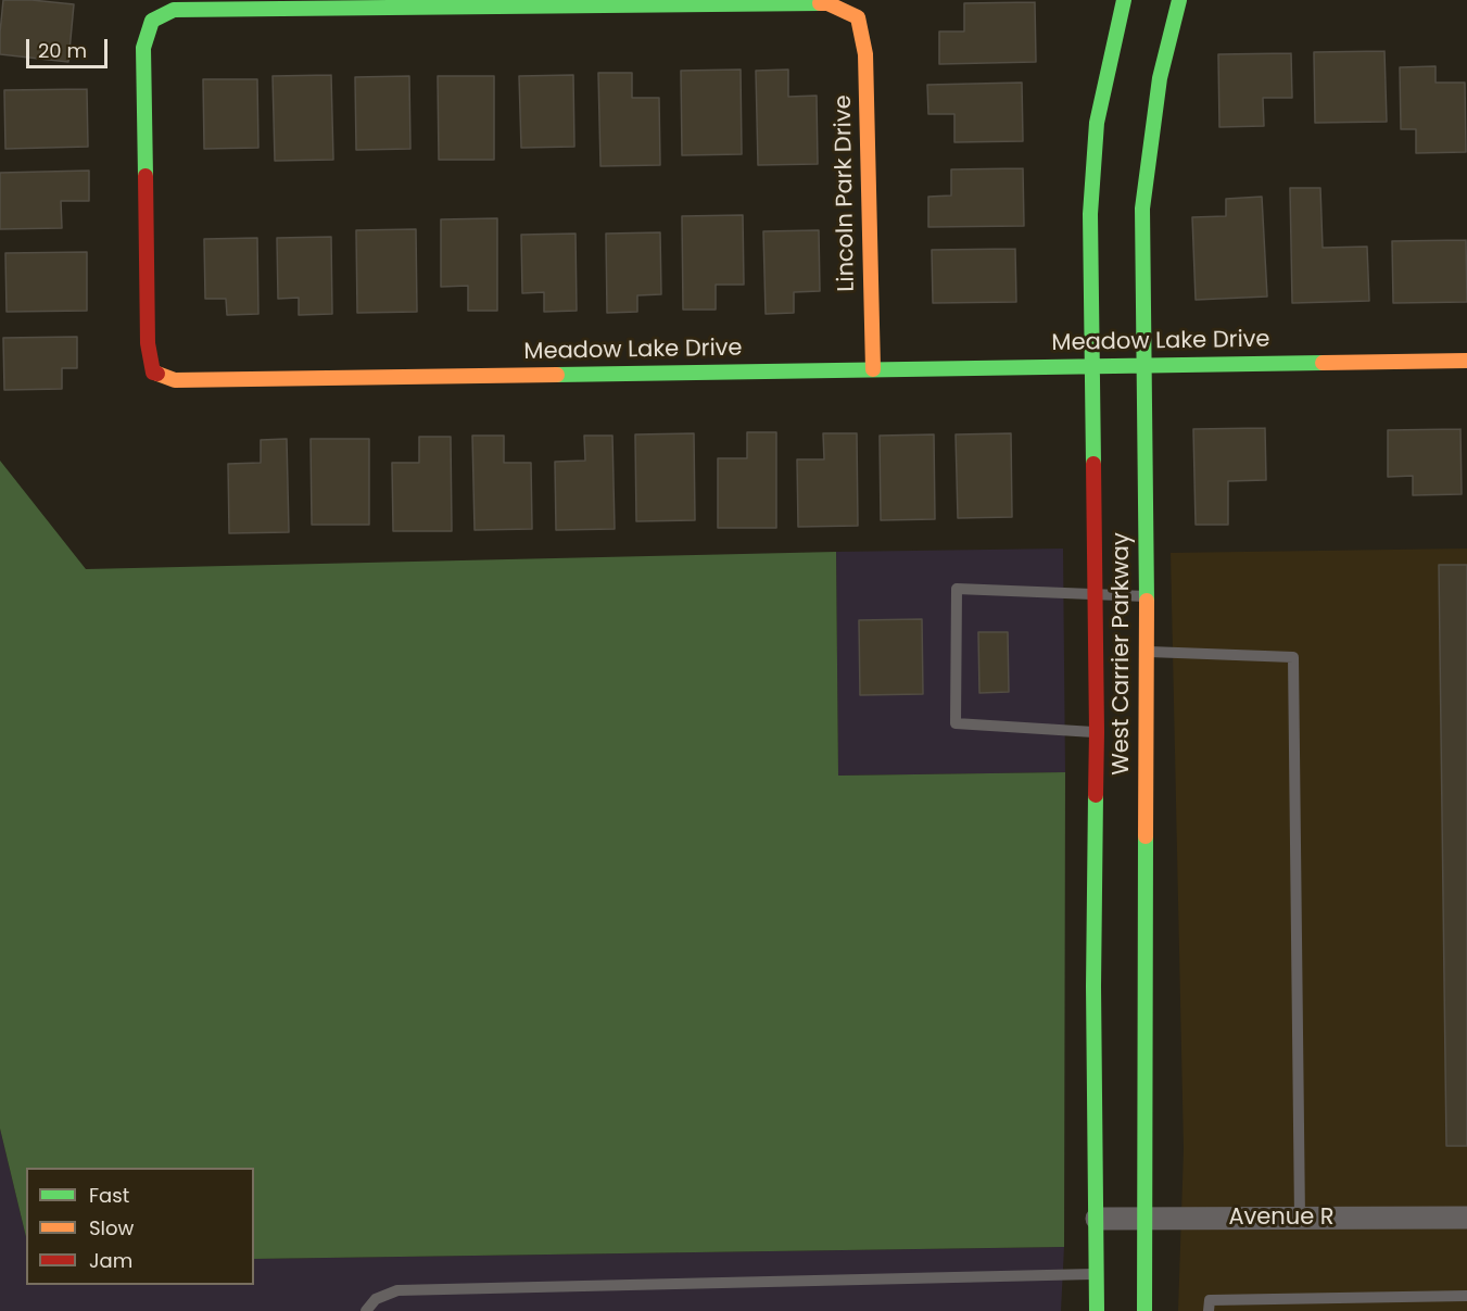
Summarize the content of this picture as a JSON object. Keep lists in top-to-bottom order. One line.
{"streets":{"street":["Lincoln Park Drive","Meadow Lake Drive","West Carrier Parkway","Avenue R"]},"crossings":[["Lincoln Park Drive","Meadow Lake Drive"],["Meadow Lake Drive","West Carrier Parkway"],["West Carrier Parkway","Avenue R"]],"legend":["Fast","Slow","Jam"],"scale_bar":"20 m"}
